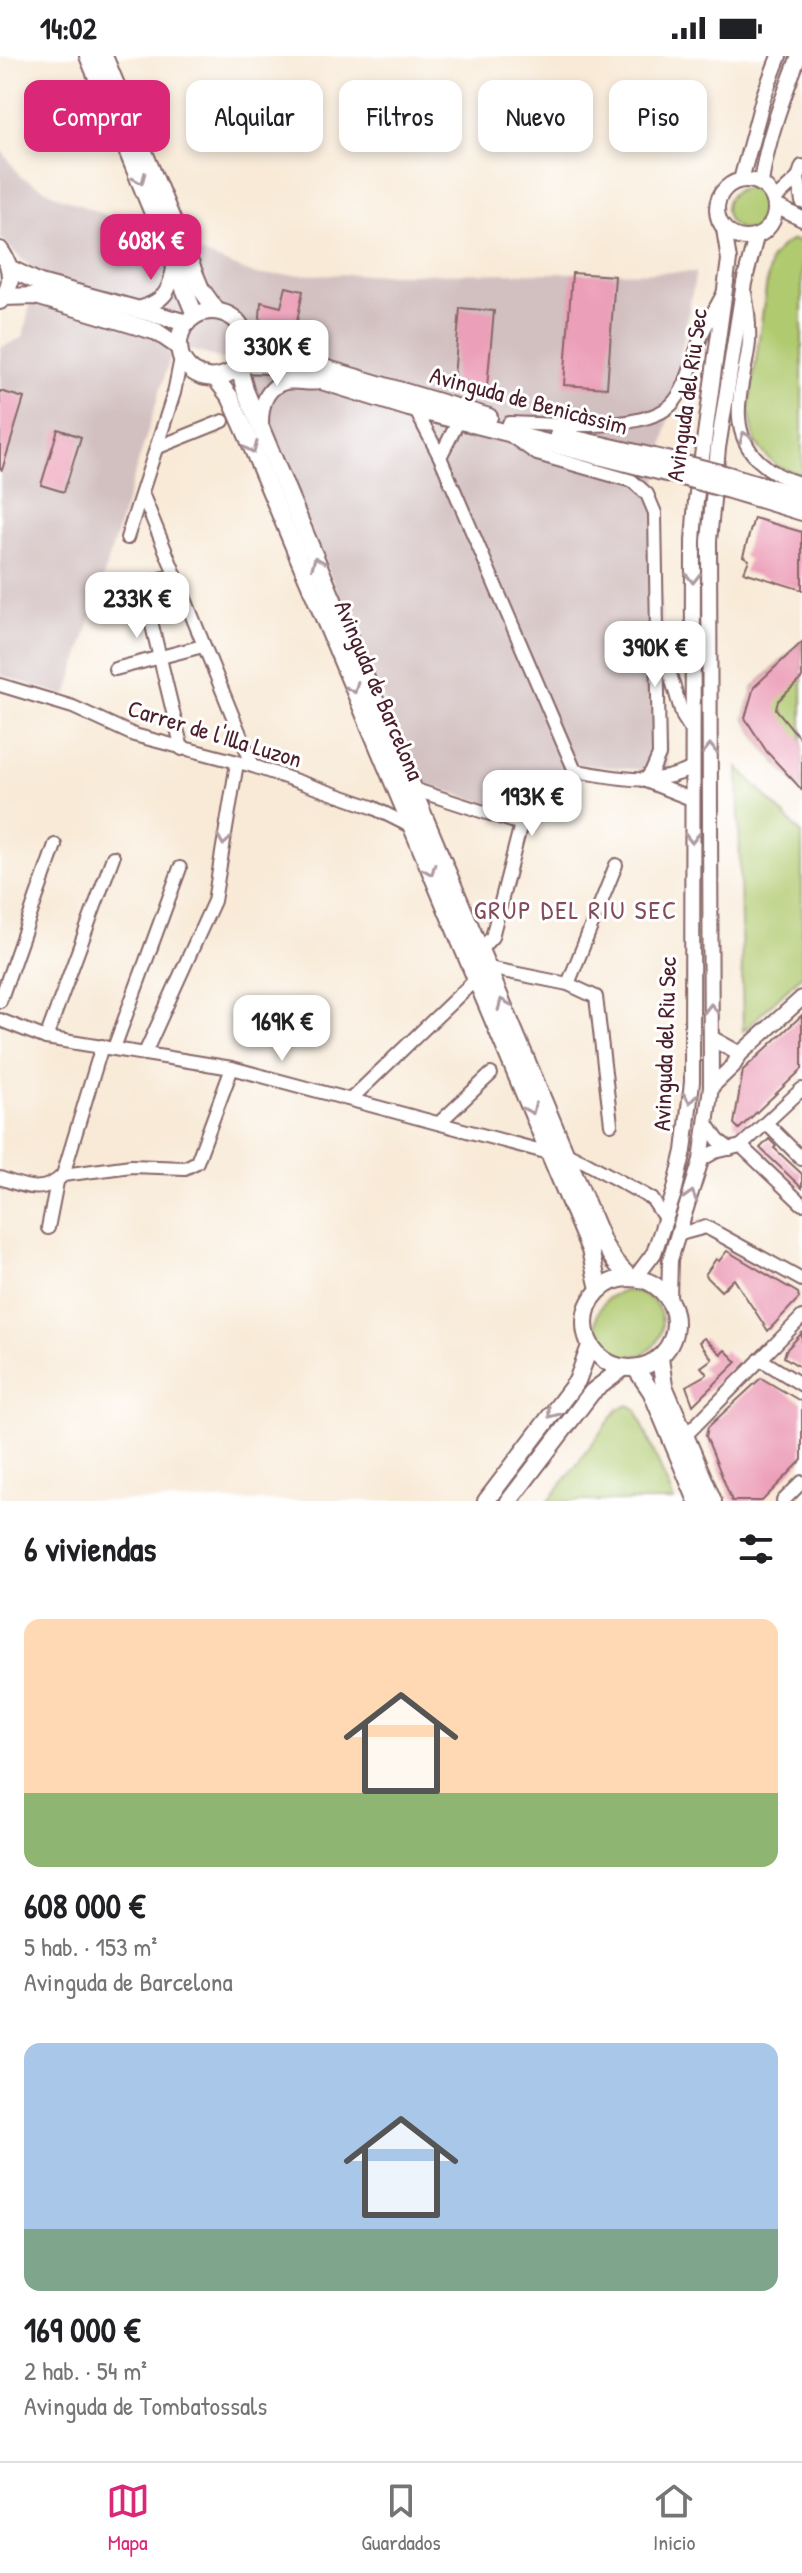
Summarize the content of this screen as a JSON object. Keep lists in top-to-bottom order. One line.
{"streets":{"main road":["Avinguda de Benicàssim","Avinguda de Barcelona"],"street":["Avinguda del Riu Sec","Carrer de l'Illa Luzon"]},"crossings":[["Avinguda del Riu Sec","Avinguda de Barcelona"],["Avinguda de Benicàssim","Avinguda de Barcelona"],["Avinguda de Barcelona","Carrer de l'Illa Luzon"]],"districts":["GRUP DEL RIU SEC"],"page":{"status":"14:02","chip":["Comprar","Alquilar","Filtros","Nuevo","Piso"],"price":["608K €","330K €","233K €","390K €","193K €","169K €"],"heading":"6 viviendas","list":[{"name":"608 000 €","note":"5 hab. · 153 m² · Avinguda de Barcelona"},{"name":"169 000 €","note":"2 hab. · 54 m² · Avinguda de Tombatossals"}],"tabs":["Mapa","Guardados","Inicio"]}}
